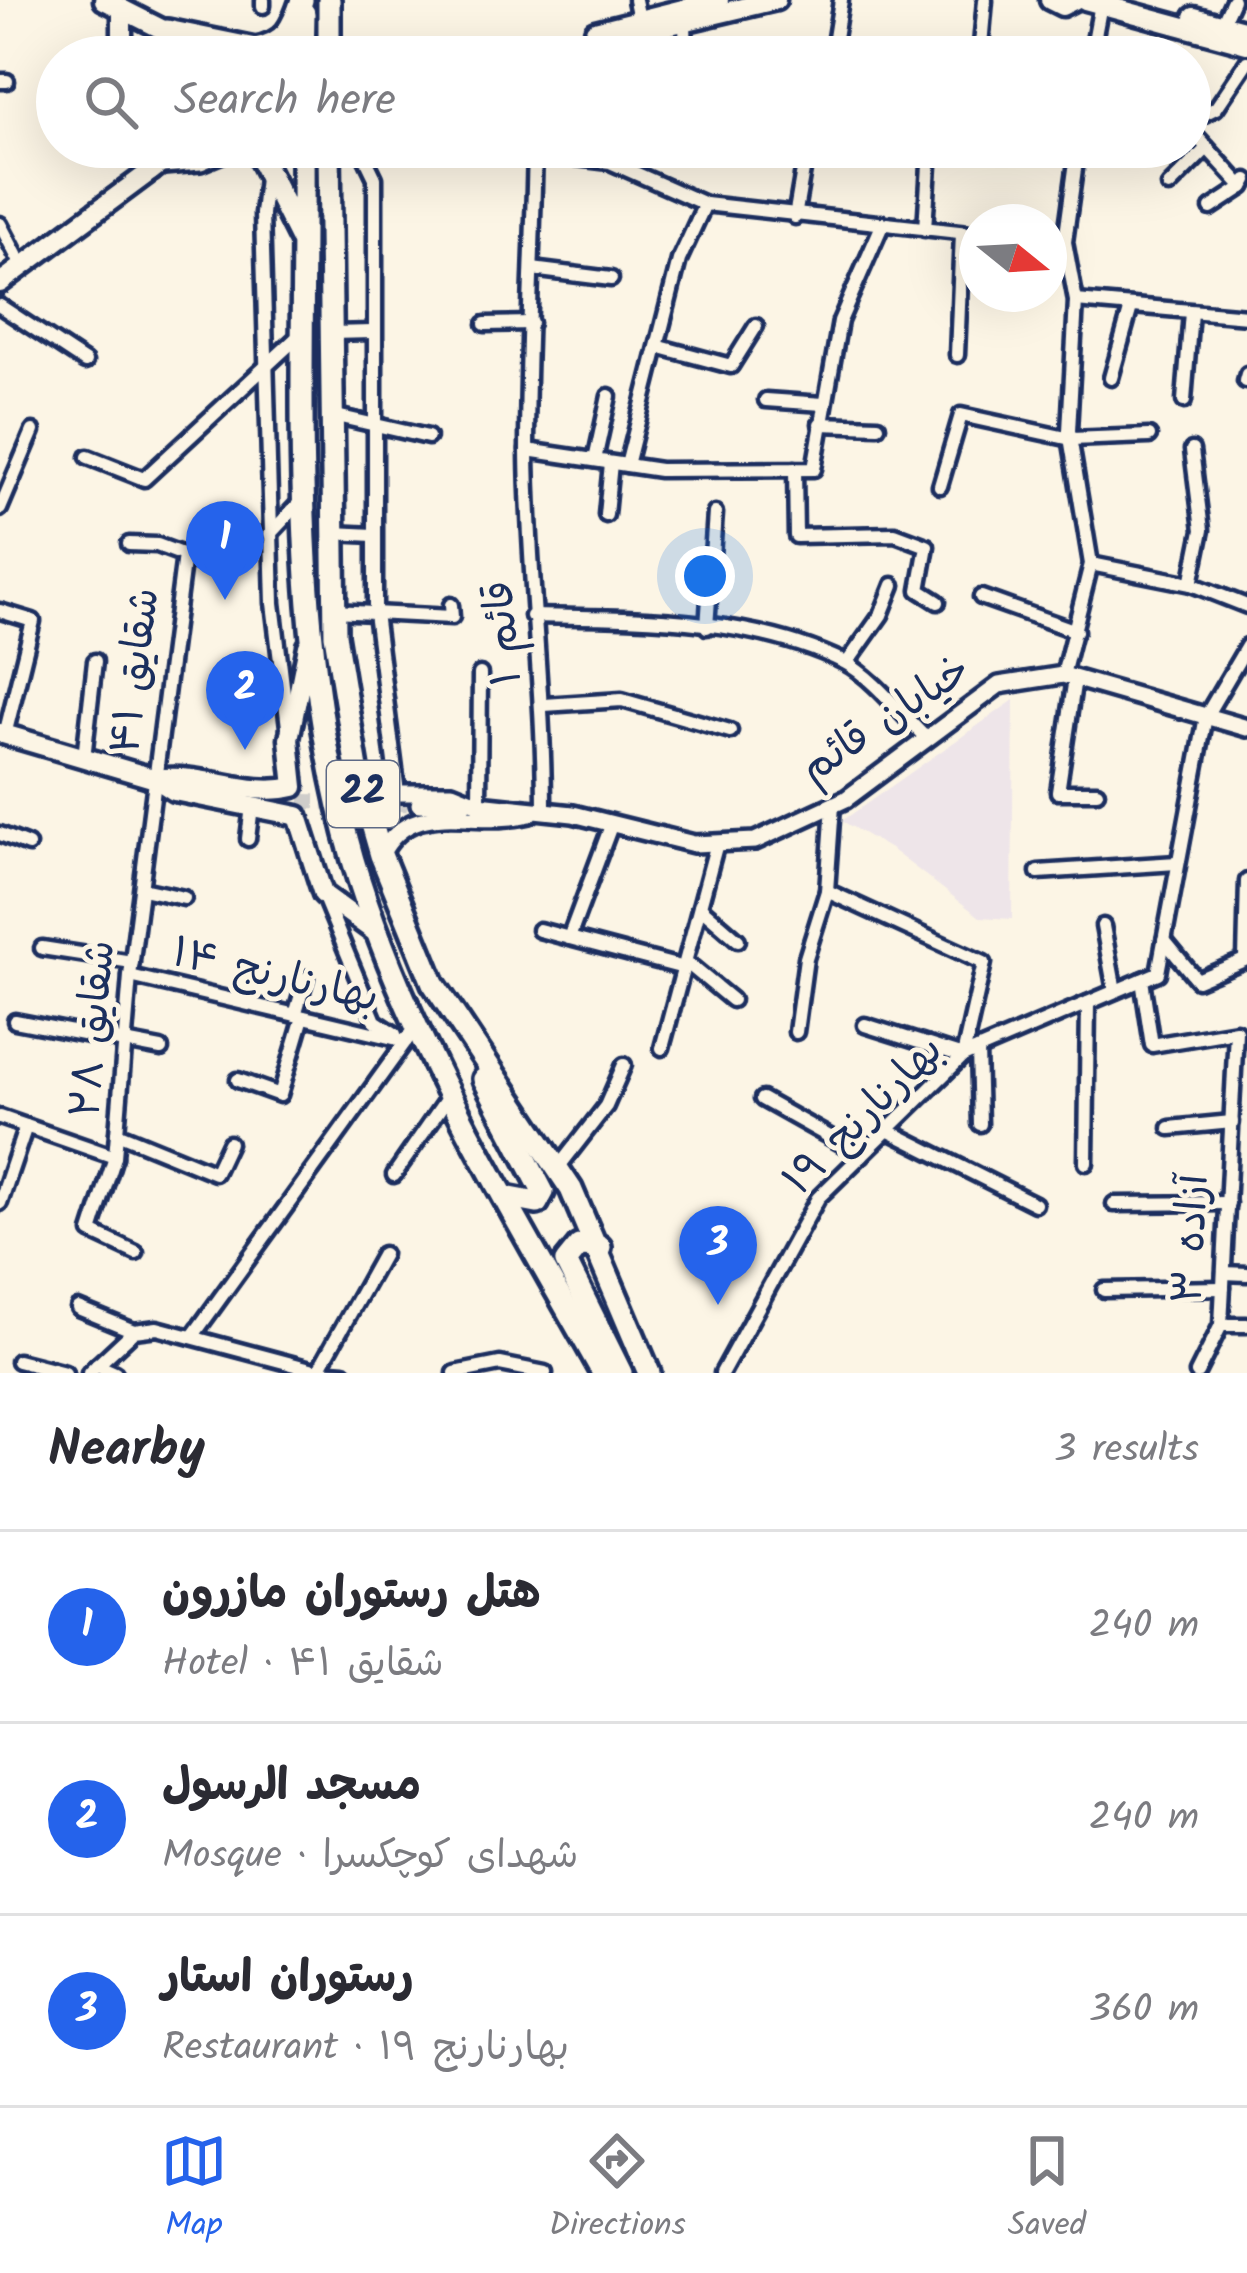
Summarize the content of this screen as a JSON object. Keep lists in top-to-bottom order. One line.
{"streets":{"highway":["22"],"street":["قائم ۱","شقایق ۴۱","خیابان قائم","بهارنارنج ۱۴","شقایق ۲۸","بهارنارنج ۱۹","آزاده ۳"]},"crossings":[["قائم ۱","خیابان قائم"],["شقایق ۴۱","شقایق ۲۸"],["خیابان قائم","22"],["22","بهارنارنج ۱۴"],["بهارنارنج ۱۴","شقایق ۲۸"],["بهارنارنج ۱۹","آزاده ۳"]],"north":"right","page":{"search":"Search here","pins":["1","2","3"],"heading":["Nearby","3 results"],"list":[{"mark":"1","name":"هتل رستوران مازرون","note":"Hotel · شقایق ۴۱","value":"240 m"},{"mark":"2","name":"مسجد الرسول","note":"Mosque · شهدای کوچکسرا","value":"240 m"},{"mark":"3","name":"رستوران استار","note":"Restaurant · بهارنارنج ۱۹","value":"360 m"}],"nav":["Map","Directions","Saved"]}}
